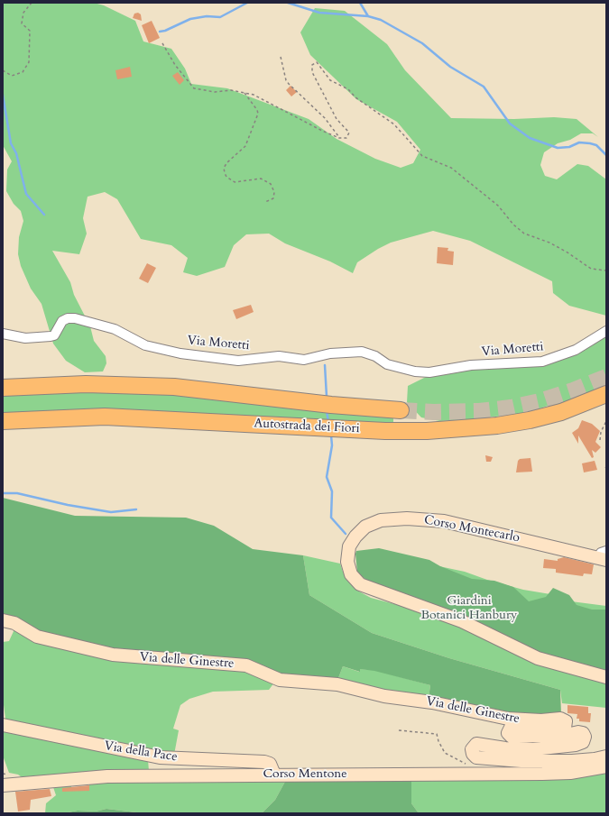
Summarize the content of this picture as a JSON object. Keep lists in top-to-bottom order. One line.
{"streets":{"highway":["Autostrada dei Fiori"],"street":["Via Moretti","Corso Montecarlo","Via delle Ginestre","Via della Pace","Corso Mentone"]},"crossings":[["Via della Pace","Corso Mentone"]],"parks":["Giardini Botanici Hanbury"]}
